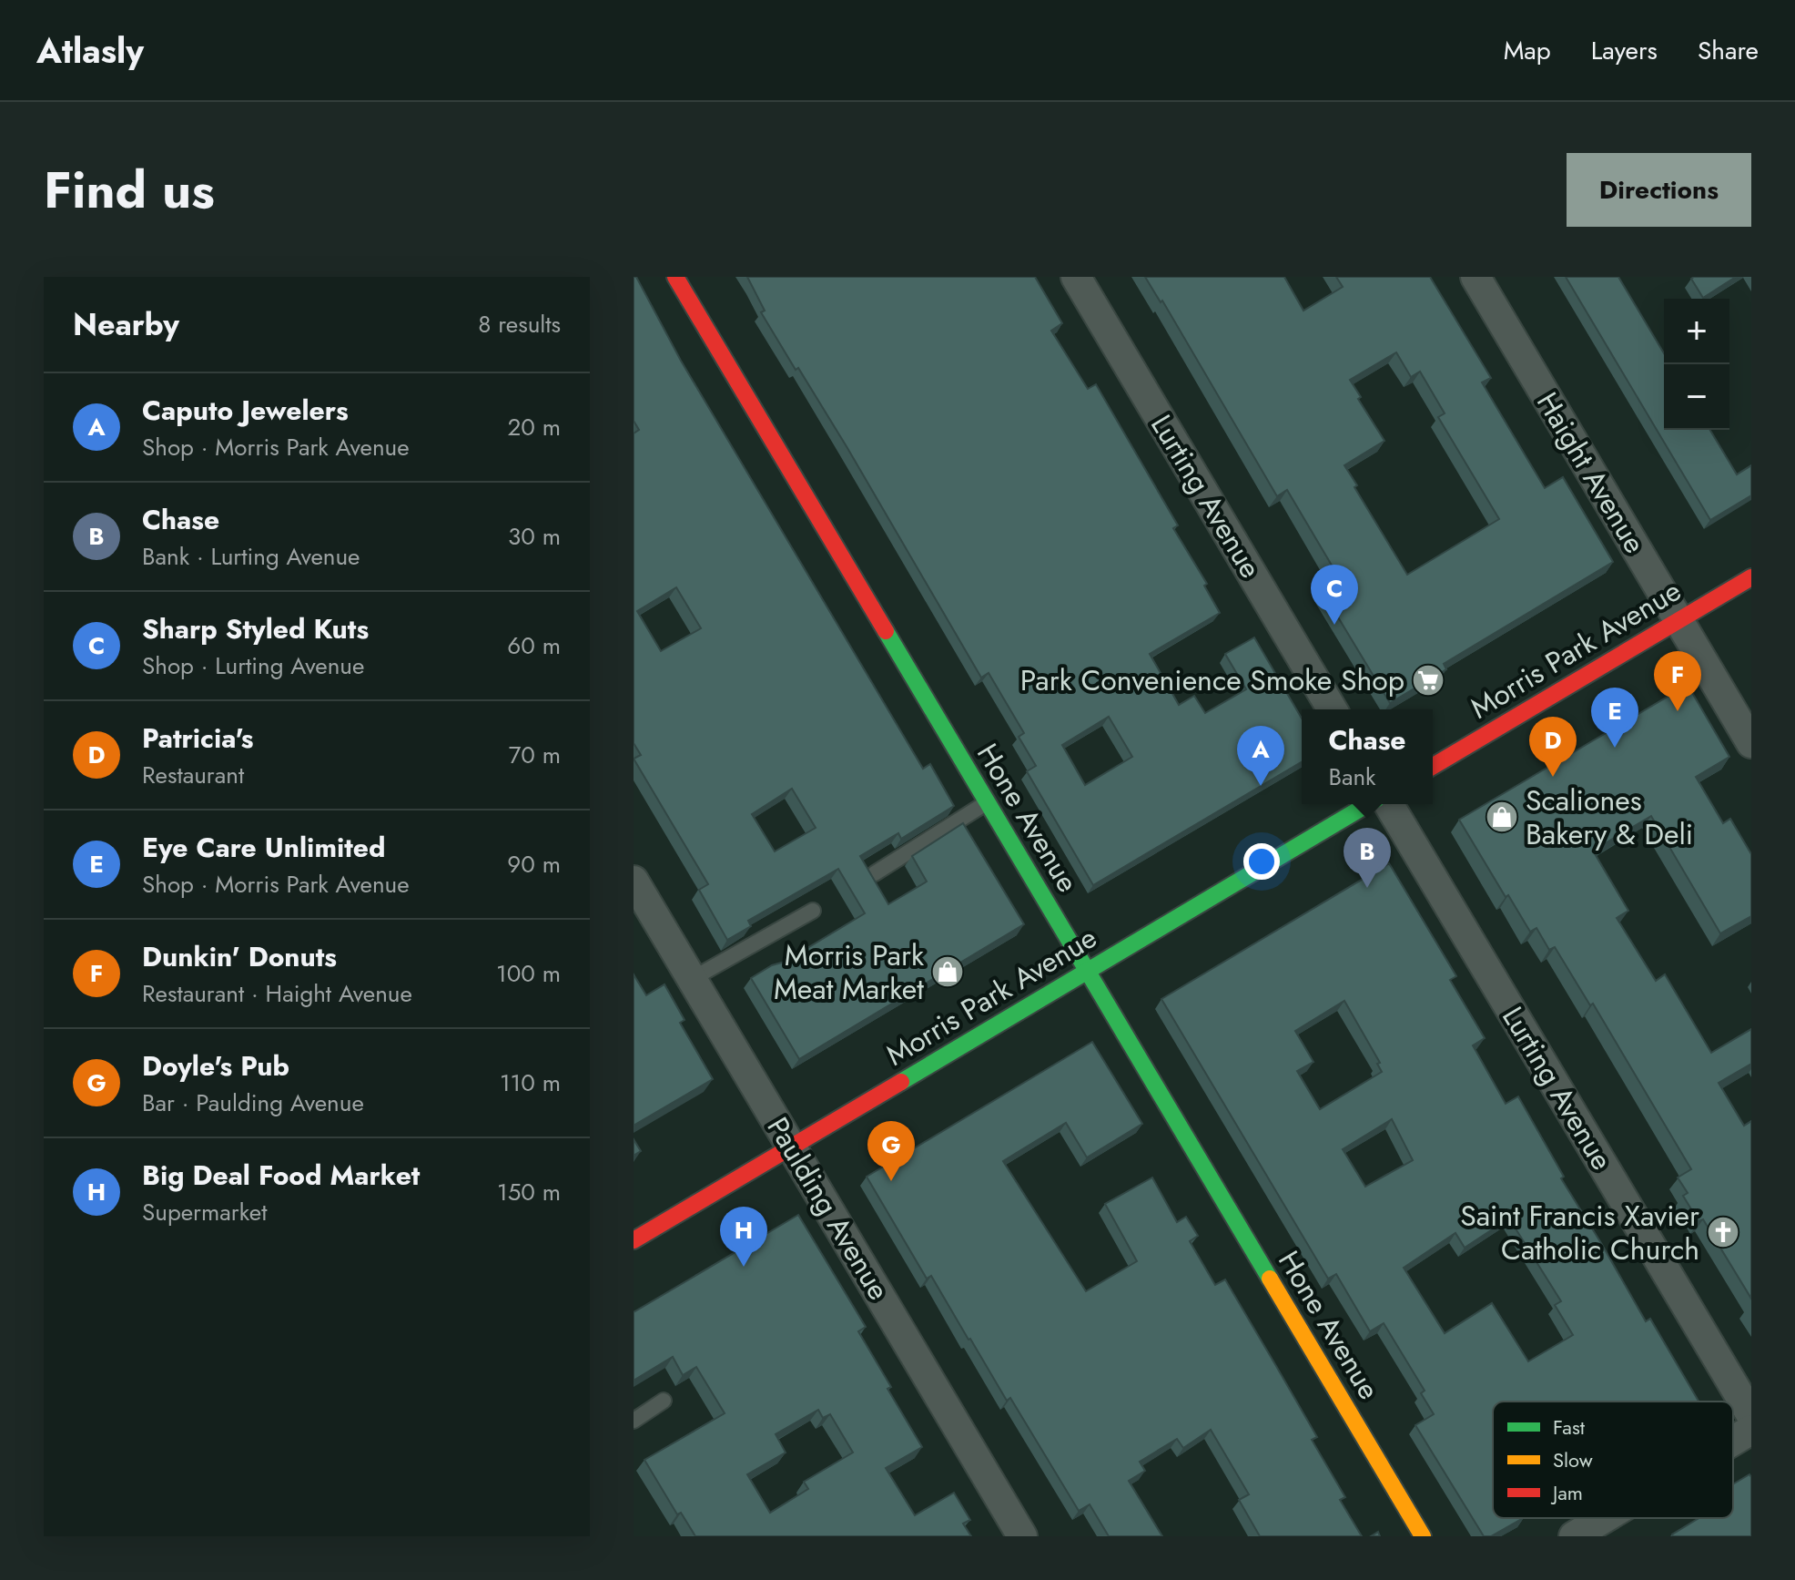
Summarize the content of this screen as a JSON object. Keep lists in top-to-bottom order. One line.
{"streets":{"street":["Haight Avenue","Lurting Avenue","Morris Park Avenue","Hone Avenue","Paulding Avenue"]},"crossings":[["Haight Avenue","Morris Park Avenue"],["Morris Park Avenue","Hone Avenue"],["Morris Park Avenue","Paulding Avenue"]],"places":{"supermarket":["Park Convenience Smoke Shop"],"shop":["Scaliones Bakery & Deli","Morris Park Meat Market"],"church":["Saint Francis Xavier Catholic Church"]},"legend":["Fast","Slow","Jam"],"page":{"header":"Atlasly","nav":["Map","Layers","Share"],"title":"Find us","buttons":"Directions","heading":["Nearby","8 results"],"map_buttons":["+","−"],"list":[{"mark":"A","name":"Caputo Jewelers","note":"Shop · Morris Park Avenue","value":"20 m"},{"mark":"B","name":"Chase","note":"Bank · Lurting Avenue","value":"30 m"},{"mark":"C","name":"Sharp Styled Kuts","note":"Shop · Lurting Avenue","value":"60 m"},{"mark":"D","name":"Patricia's","note":"Restaurant","value":"70 m"},{"mark":"E","name":"Eye Care Unlimited","note":"Shop · Morris Park Avenue","value":"90 m"},{"mark":"F","name":"Dunkin' Donuts","note":"Restaurant · Haight Avenue","value":"100 m"},{"mark":"G","name":"Doyle's Pub","note":"Bar · Paulding Avenue","value":"110 m"},{"mark":"H","name":"Big Deal Food Market","note":"Supermarket","value":"150 m"}],"pins":["C","F","E","D","A","B","G","H"],"popup":["Chase","Bank"]}}
